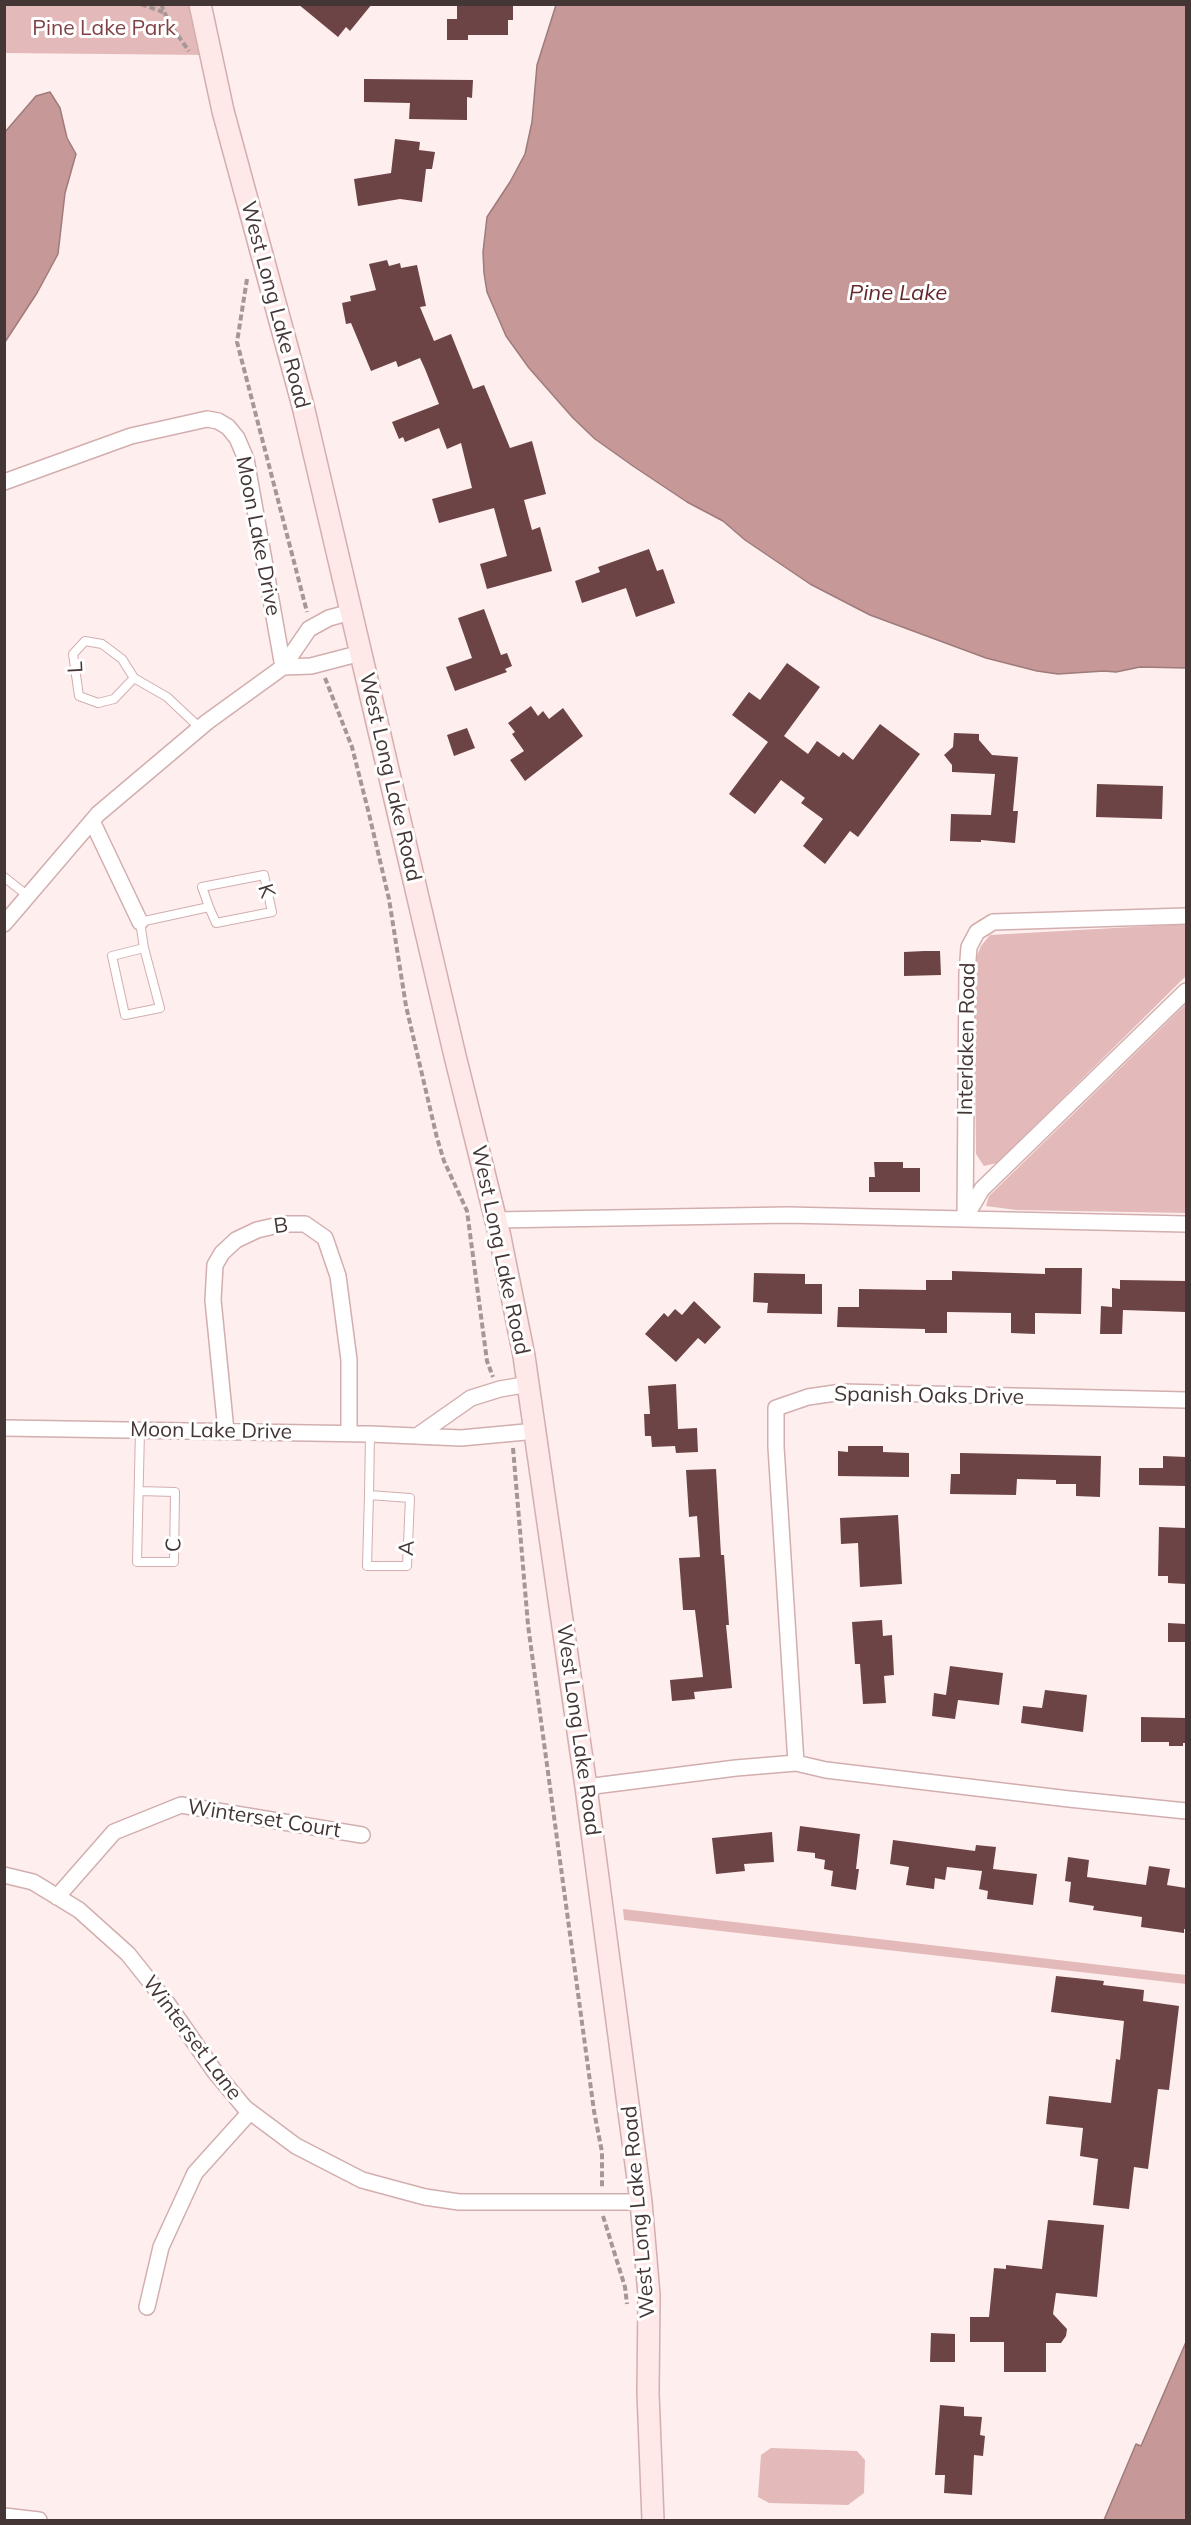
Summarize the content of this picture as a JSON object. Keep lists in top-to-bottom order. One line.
{"streets":{"main road":["West Long Lake Road"],"street":["Moon Lake Drive","Interlaken Road","B","Spanish Oaks Drive","Winterset Court","Winterset Lane"],"lane":["L","K","C","A"]},"crossings":[["West Long Lake Road","Moon Lake Drive"],["West Long Lake Road","Winterset Lane"],["Moon Lake Drive","L"],["Moon Lake Drive","B"],["Moon Lake Drive","C"],["Moon Lake Drive","A"],["Winterset Court","Winterset Lane"]],"water":["Pine Lake"],"parks":["Pine Lake Park"]}
